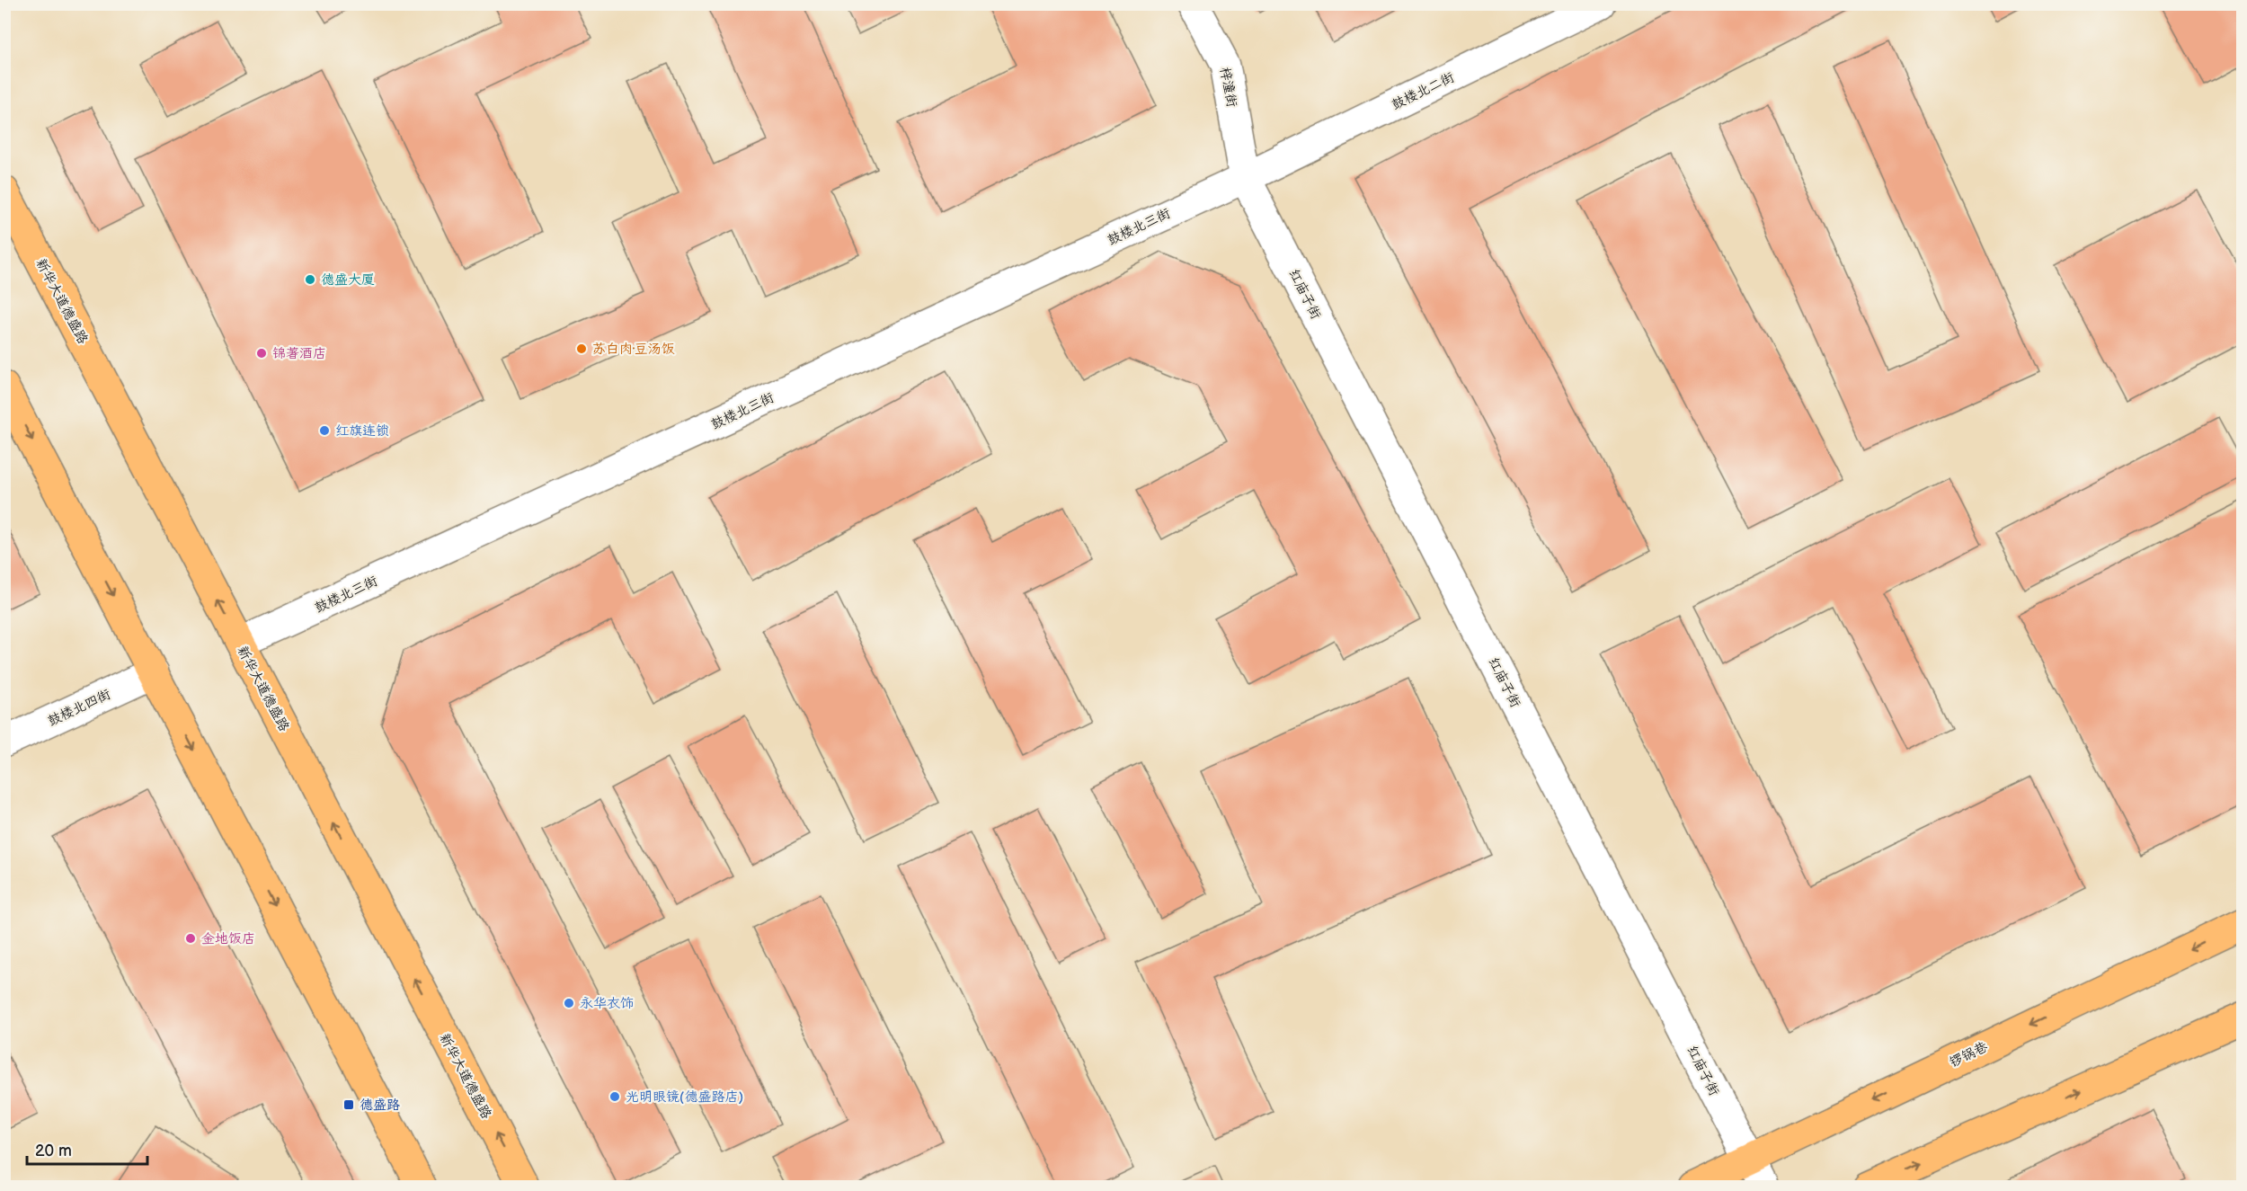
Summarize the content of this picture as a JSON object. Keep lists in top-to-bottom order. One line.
{"streets":{"main road":["新华大道德盛路","锣锅巷"],"street":["梓潼街","鼓楼北二街","鼓楼北三街","红庙子街","鼓楼北四街"]},"crossings":[["梓潼街","鼓楼北二街"],["梓潼街","鼓楼北三街"],["梓潼街","红庙子街"],["鼓楼北二街","鼓楼北三街"],["鼓楼北二街","红庙子街"],["鼓楼北三街","红庙子街"],["鼓楼北三街","新华大道德盛路"],["红庙子街","锣锅巷"]],"places":{"other":["德盛大厦","苏白肉·豆汤饭","锦著酒店","红旗连锁","金地饭店","永华衣饰","光明眼镜(德盛路店)"],"transit":["德盛路"]},"scale_bar":"20 m"}
